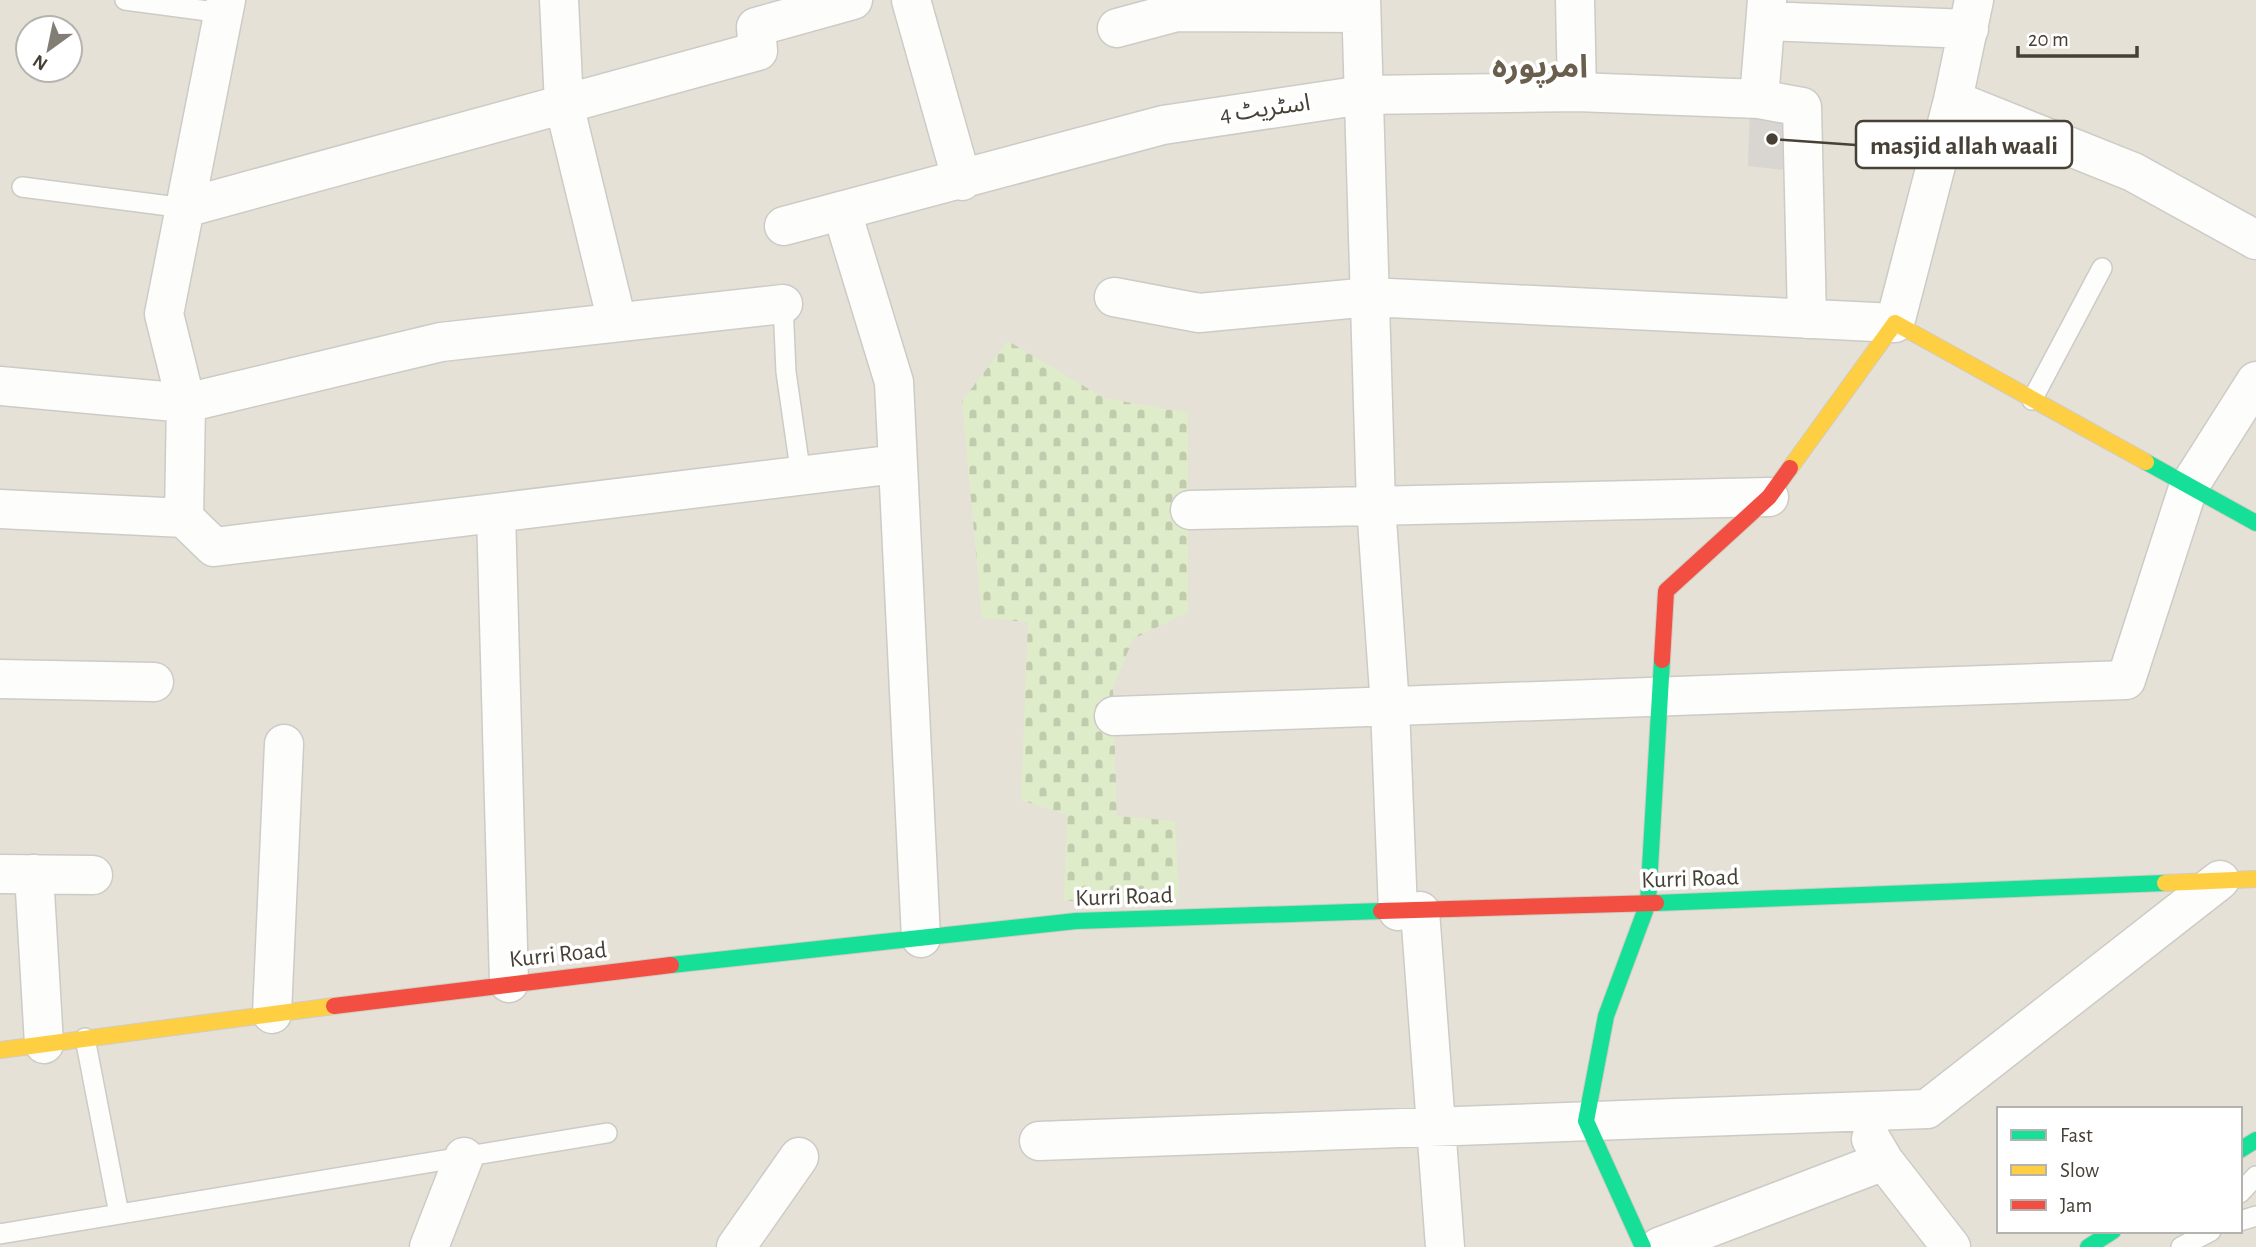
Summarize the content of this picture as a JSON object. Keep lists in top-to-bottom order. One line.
{"streets":{"street":["اسٹریٹ 4","Kurri Road"]},"districts":["امرپورہ"],"places":["masjid allah waali"],"legend":["Fast","Slow","Jam"],"scale_bar":"20 m","north":"bottom left"}
